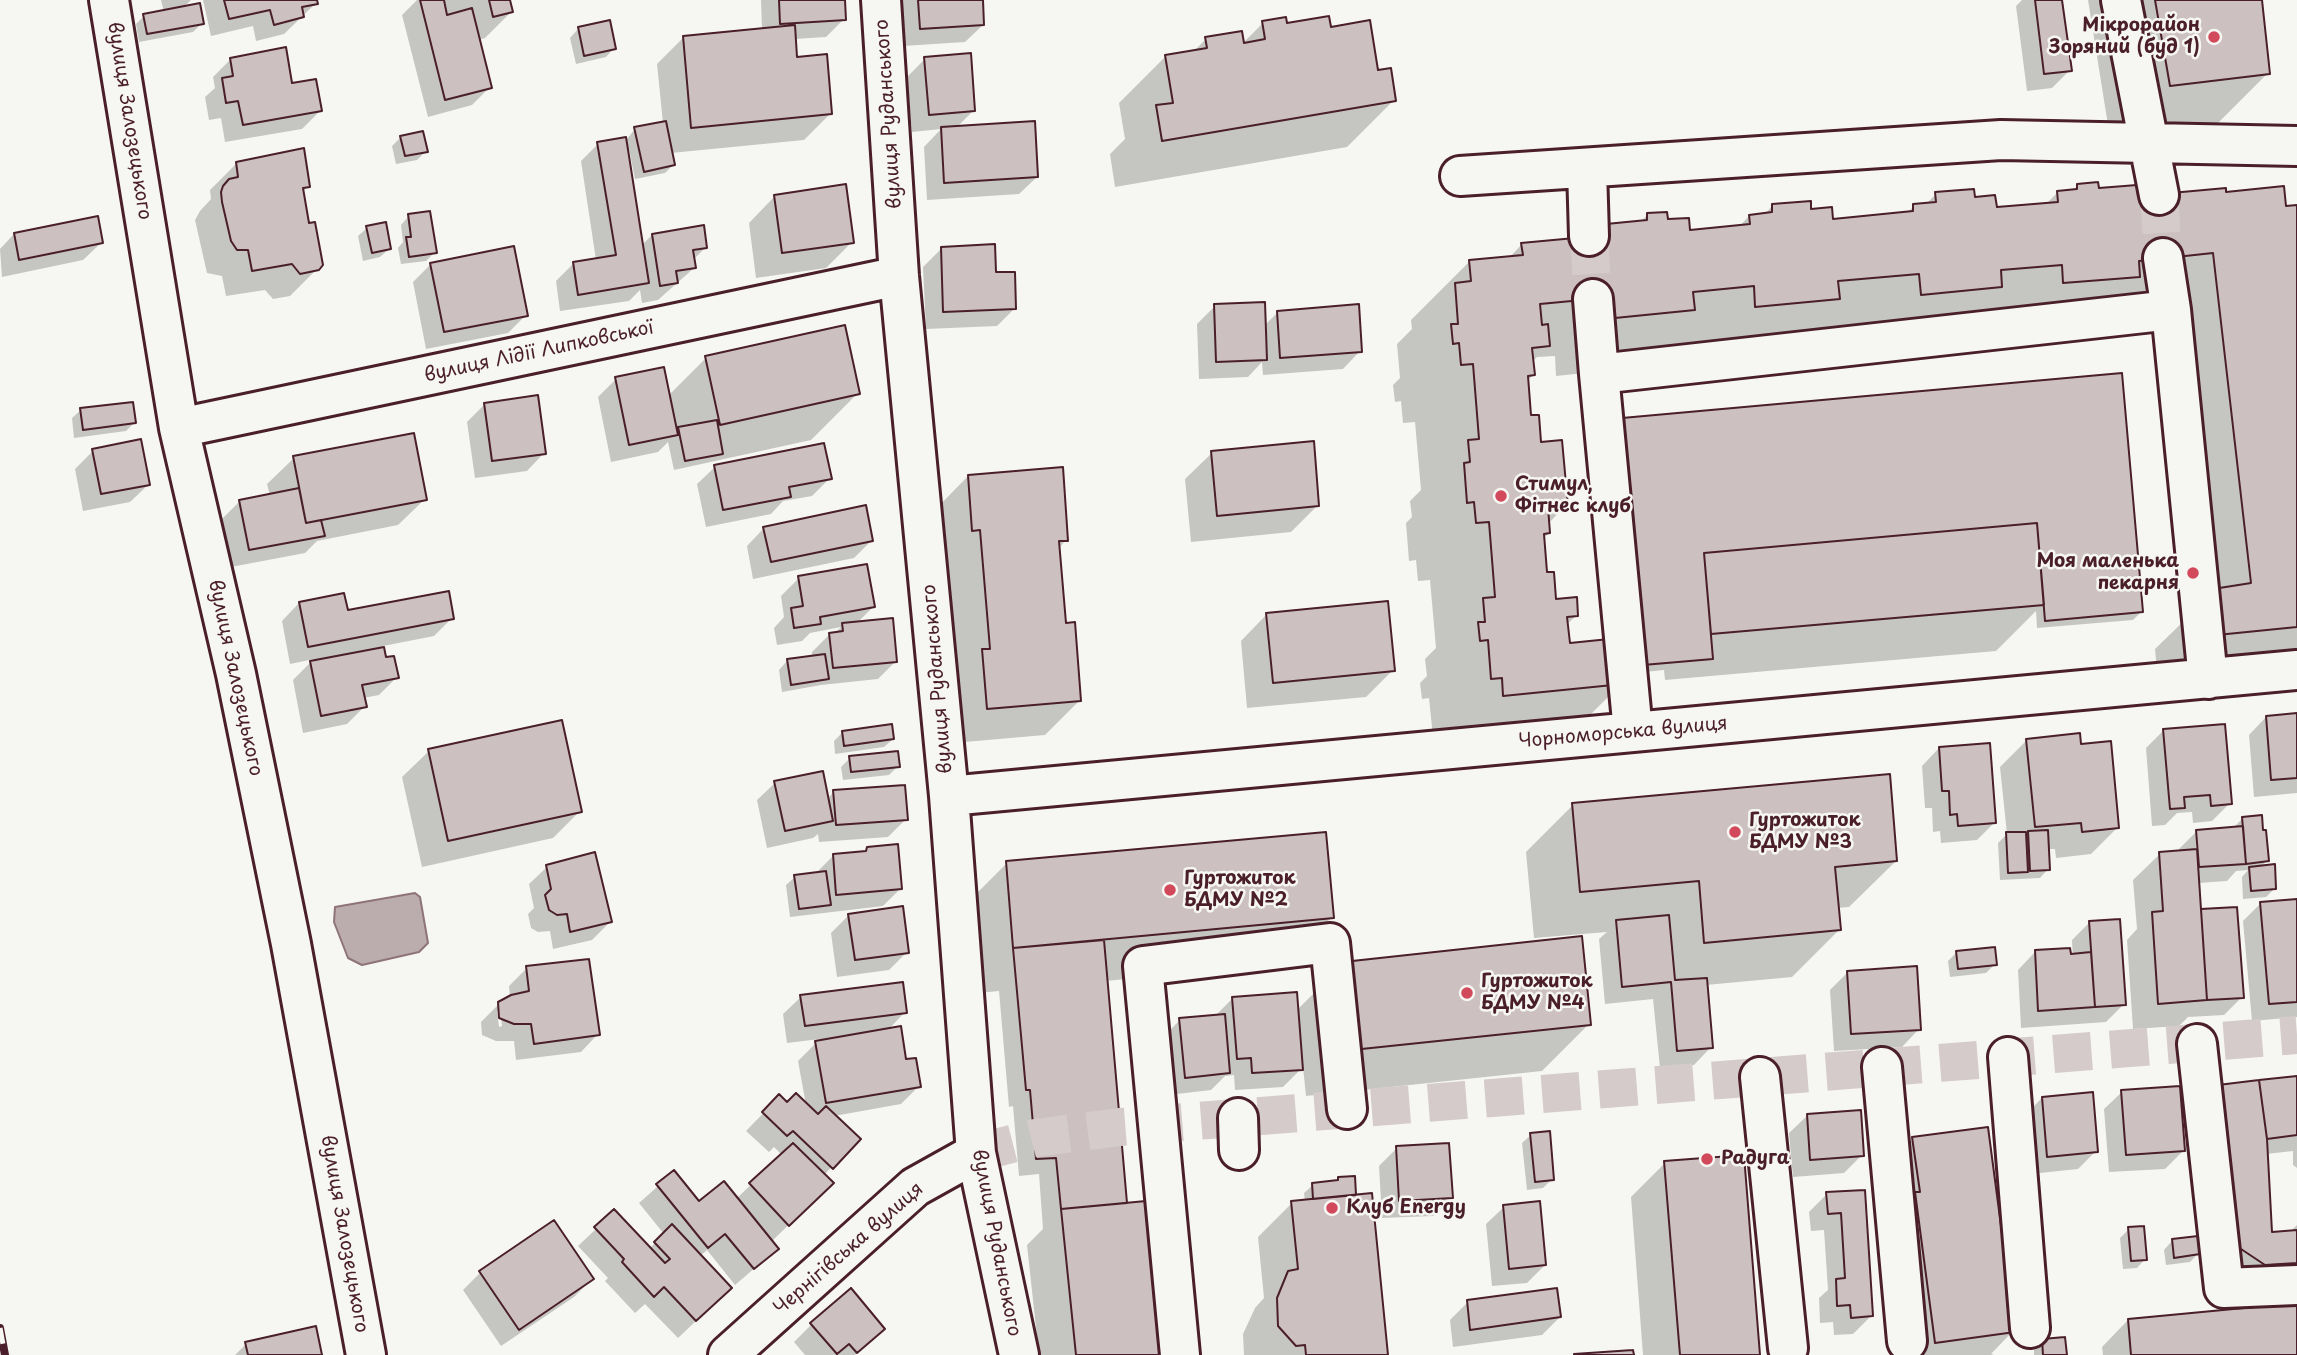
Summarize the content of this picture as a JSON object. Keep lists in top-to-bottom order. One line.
{"streets":{"street":["вулиця Руданського","вулиця Залозецького","вулиця Лідії Липковської","Чорноморська вулиця","Чернігівська вулиця"]},"crossings":[["вулиця Руданського","вулиця Лідії Липковської"],["вулиця Руданського","Чорноморська вулиця"],["вулиця Руданського","Чернігівська вулиця"],["вулиця Залозецького","вулиця Лідії Липковської"]],"places":["Мікрорайон Зоряний (буд 1)","Стимул, Фітнес клуб","Моя маленька пекарня","Гуртожиток БДМУ №3","Гуртожиток БДМУ №2","Гуртожиток БДМУ №4","Радуга","Клуб Energy"]}
